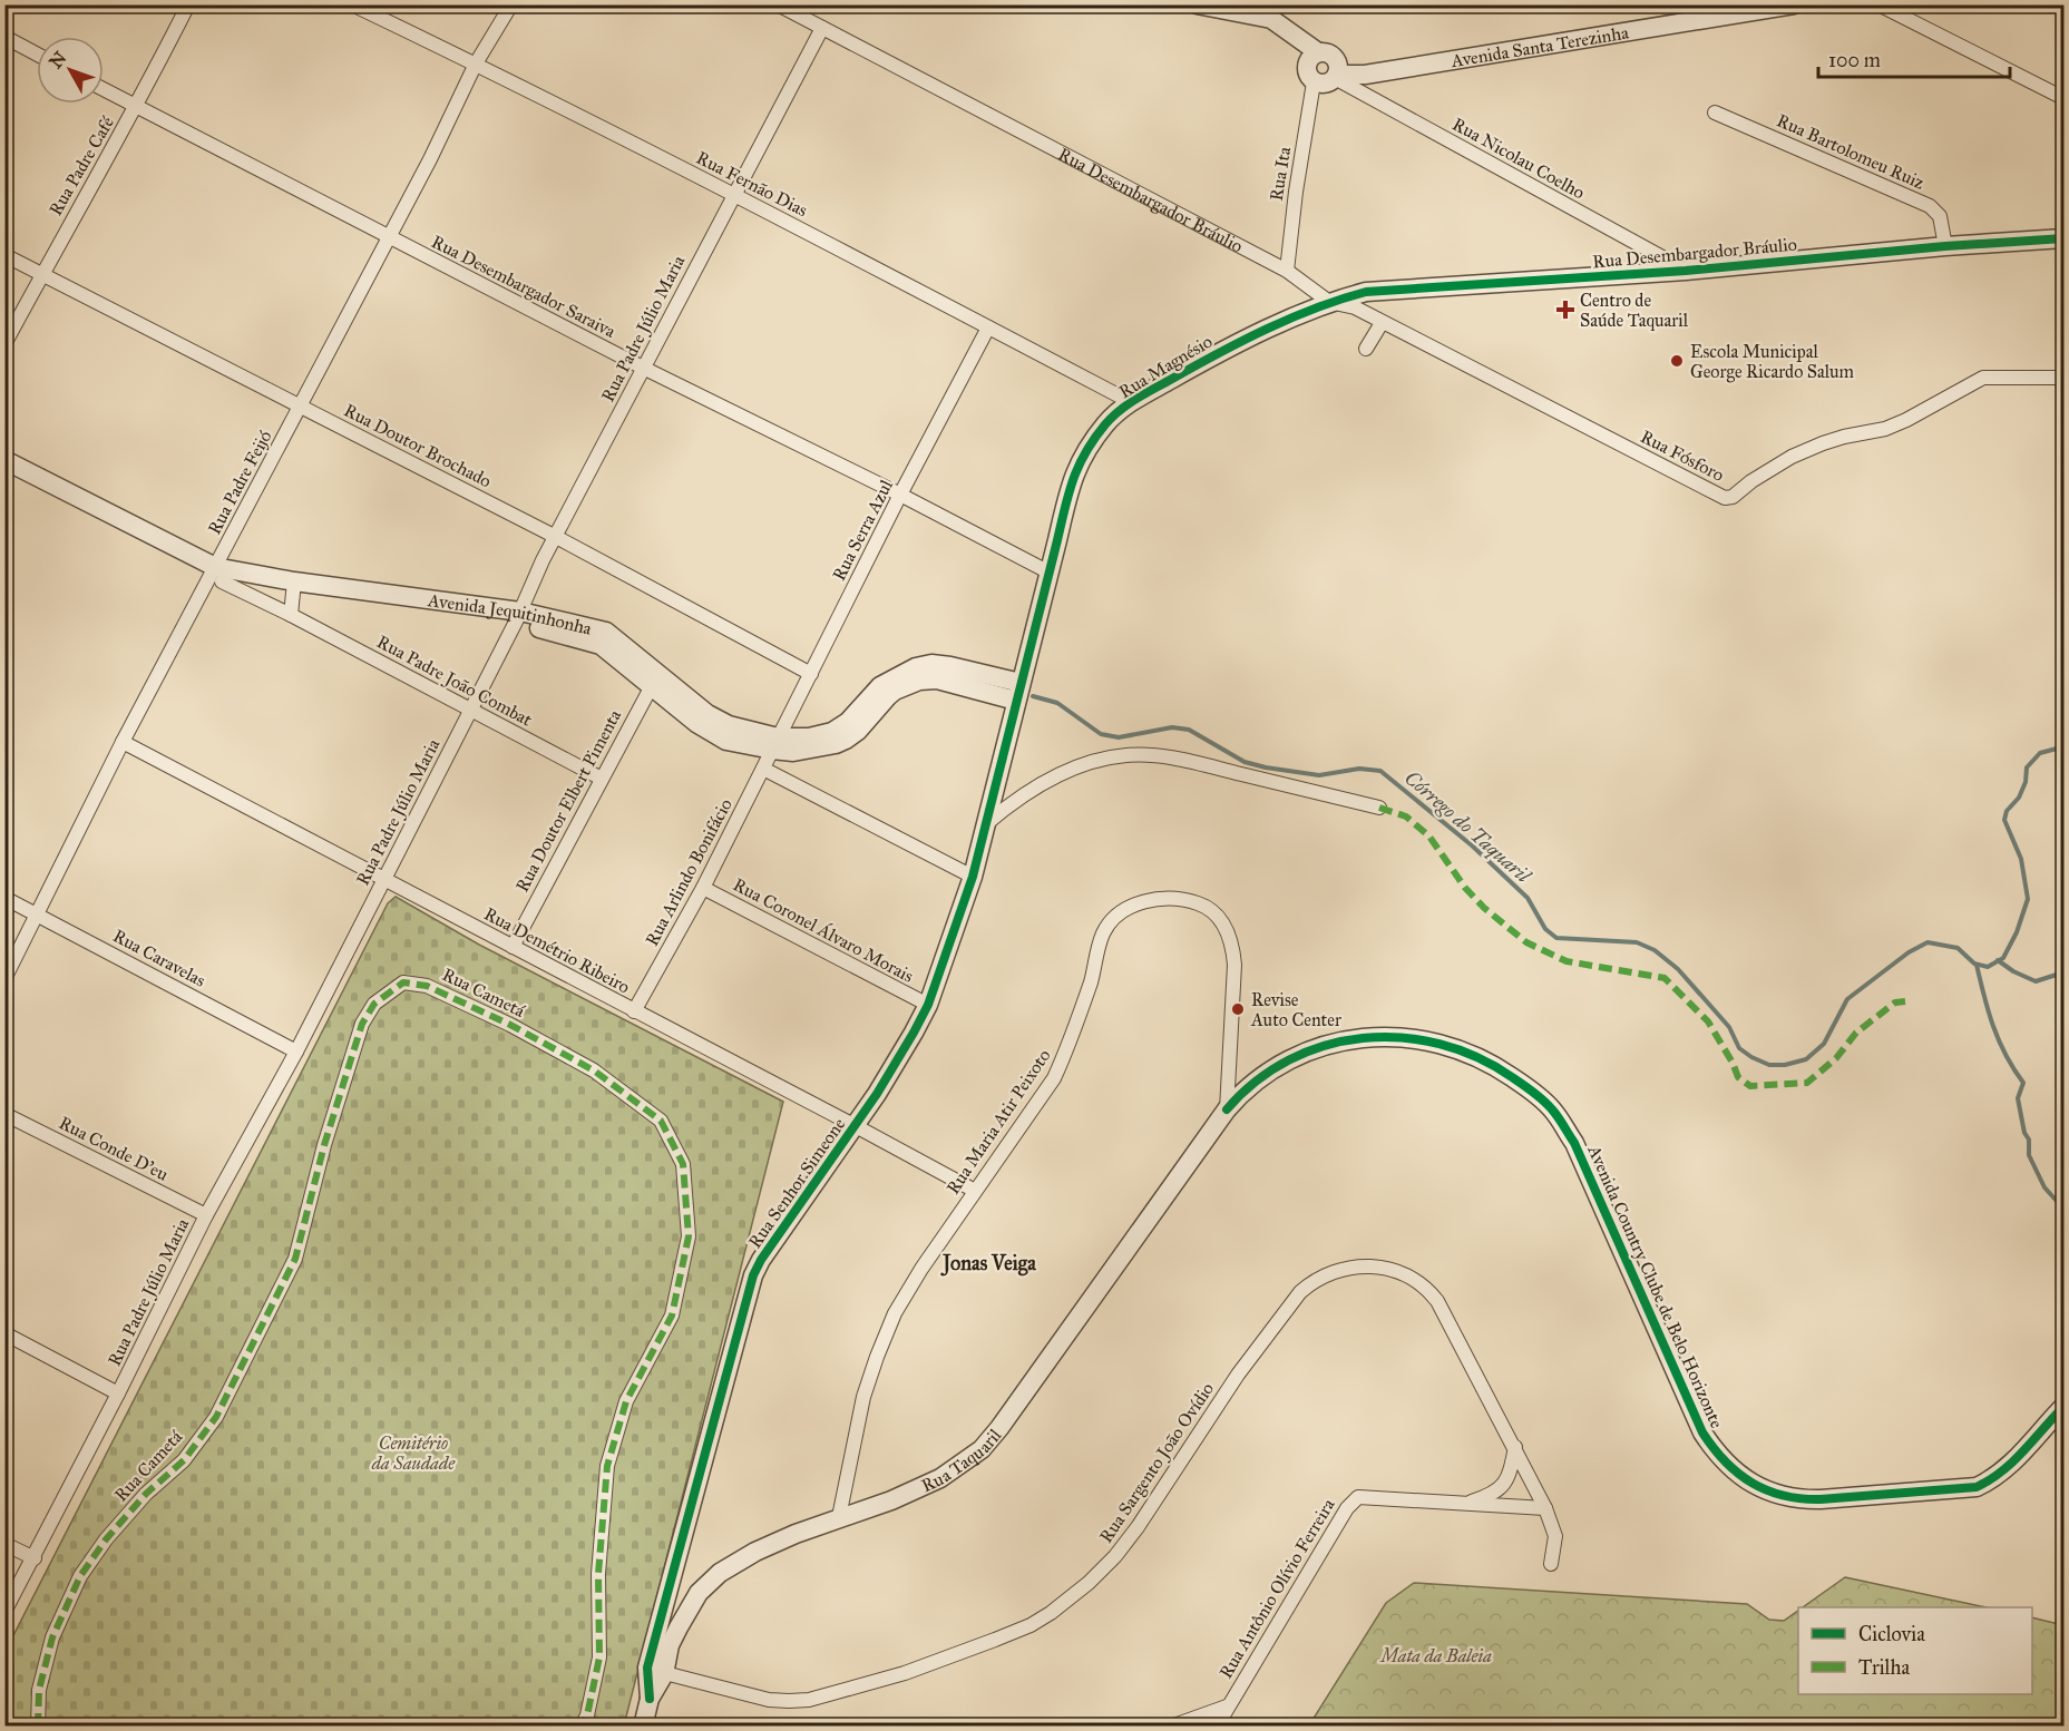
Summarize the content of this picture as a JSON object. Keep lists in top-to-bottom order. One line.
{"streets":{"street":["Avenida Santa Terezinha","Rua Bartolomeu Ruiz","Rua Nicolau Coelho","Rua Padre Café","Rua Ita","Rua Fernão Dias","Rua Desembargador Bráulio","Rua Desembargador Saraiva","Rua Padre Júlio Maria","Rua Magnésio","Rua Doutor Brochado","Rua Fósforo","Rua Padre Feijó","Rua Serra Azul","Avenida Jequitinhonha","Rua Padre João Combat","Rua Doutor Elbert Pimenta","Rua Arlindo Bonifácio","Rua Coronel Álvaro Morais","Rua Demétrio Ribeiro","Rua Caravelas","Rua Cametá","Rua Maria Atir Peixoto","Rua Conde D'eu","Rua Senhor Simeone","Avenida Country Clube de Belo Horizonte","Rua Taquaril","Rua Sargento João Ovídio","Rua Antônio Olívio Ferreira"]},"crossings":[["Avenida Santa Terezinha","Rua Nicolau Coelho"],["Avenida Santa Terezinha","Rua Ita"],["Rua Bartolomeu Ruiz","Rua Desembargador Bráulio"],["Rua Nicolau Coelho","Rua Ita"],["Rua Nicolau Coelho","Rua Desembargador Bráulio"],["Rua Padre Café","Rua Desembargador Saraiva"],["Rua Padre Café","Rua Doutor Brochado"],["Rua Ita","Rua Desembargador Bráulio"],["Rua Fernão Dias","Rua Padre Júlio Maria"],["Rua Fernão Dias","Rua Magnésio"],["Rua Fernão Dias","Rua Padre Feijó"],["Rua Fernão Dias","Rua Serra Azul"],["Rua Desembargador Bráulio","Rua Padre Júlio Maria"],["Rua Desembargador Bráulio","Rua Magnésio"],["Rua Desembargador Bráulio","Rua Fósforo"],["Rua Desembargador Saraiva","Rua Padre Júlio Maria"],["Rua Desembargador Saraiva","Rua Magnésio"],["Rua Desembargador Saraiva","Rua Padre Feijó"],["Rua Desembargador Saraiva","Rua Serra Azul"],["Rua Padre Júlio Maria","Rua Doutor Brochado"],["Rua Padre Júlio Maria","Avenida Jequitinhonha"],["Rua Padre Júlio Maria","Rua Padre João Combat"],["Rua Padre Júlio Maria","Rua Demétrio Ribeiro"],["Rua Padre Júlio Maria","Rua Caravelas"],["Rua Padre Júlio Maria","Rua Conde D'eu"],["Rua Magnésio","Rua Fósforo"],["Rua Magnésio","Avenida Jequitinhonha"],["Rua Magnésio","Rua Senhor Simeone"],["Rua Doutor Brochado","Rua Padre Feijó"],["Rua Doutor Brochado","Rua Serra Azul"],["Rua Padre Feijó","Avenida Jequitinhonha"],["Rua Padre Feijó","Rua Padre João Combat"],["Rua Padre Feijó","Rua Demétrio Ribeiro"],["Rua Padre Feijó","Rua Caravelas"],["Rua Serra Azul","Avenida Jequitinhonha"],["Rua Serra Azul","Rua Arlindo Bonifácio"],["Avenida Jequitinhonha","Rua Padre João Combat"],["Avenida Jequitinhonha","Rua Doutor Elbert Pimenta"],["Avenida Jequitinhonha","Rua Arlindo Bonifácio"],["Avenida Jequitinhonha","Rua Senhor Simeone"],["Rua Padre João Combat","Rua Doutor Elbert Pimenta"],["Rua Doutor Elbert Pimenta","Rua Demétrio Ribeiro"],["Rua Arlindo Bonifácio","Rua Coronel Álvaro Morais"],["Rua Arlindo Bonifácio","Rua Demétrio Ribeiro"],["Rua Coronel Álvaro Morais","Rua Senhor Simeone"],["Rua Demétrio Ribeiro","Rua Maria Atir Peixoto"],["Rua Demétrio Ribeiro","Rua Senhor Simeone"],["Rua Maria Atir Peixoto","Avenida Country Clube de Belo Horizonte"],["Rua Maria Atir Peixoto","Rua Taquaril"],["Rua Senhor Simeone","Rua Taquaril"],["Rua Senhor Simeone","Rua Sargento João Ovídio"],["Avenida Country Clube de Belo Horizonte","Rua Taquaril"],["Rua Taquaril","Rua Sargento João Ovídio"],["Rua Sargento João Ovídio","Rua Antônio Olívio Ferreira"]],"districts":["Jonas Veiga"],"water":["Córrego do Taquaril"],"parks":["Cemitério da Saudade","Mata da Baleia"],"places":{"health":["Centro de Saúde Taquaril"],"other":["Escola Municipal George Ricardo Salum","Revise Auto Center"]},"legend":["Ciclovia","Trilha"],"scale_bar":"100 m","north":"top left"}
